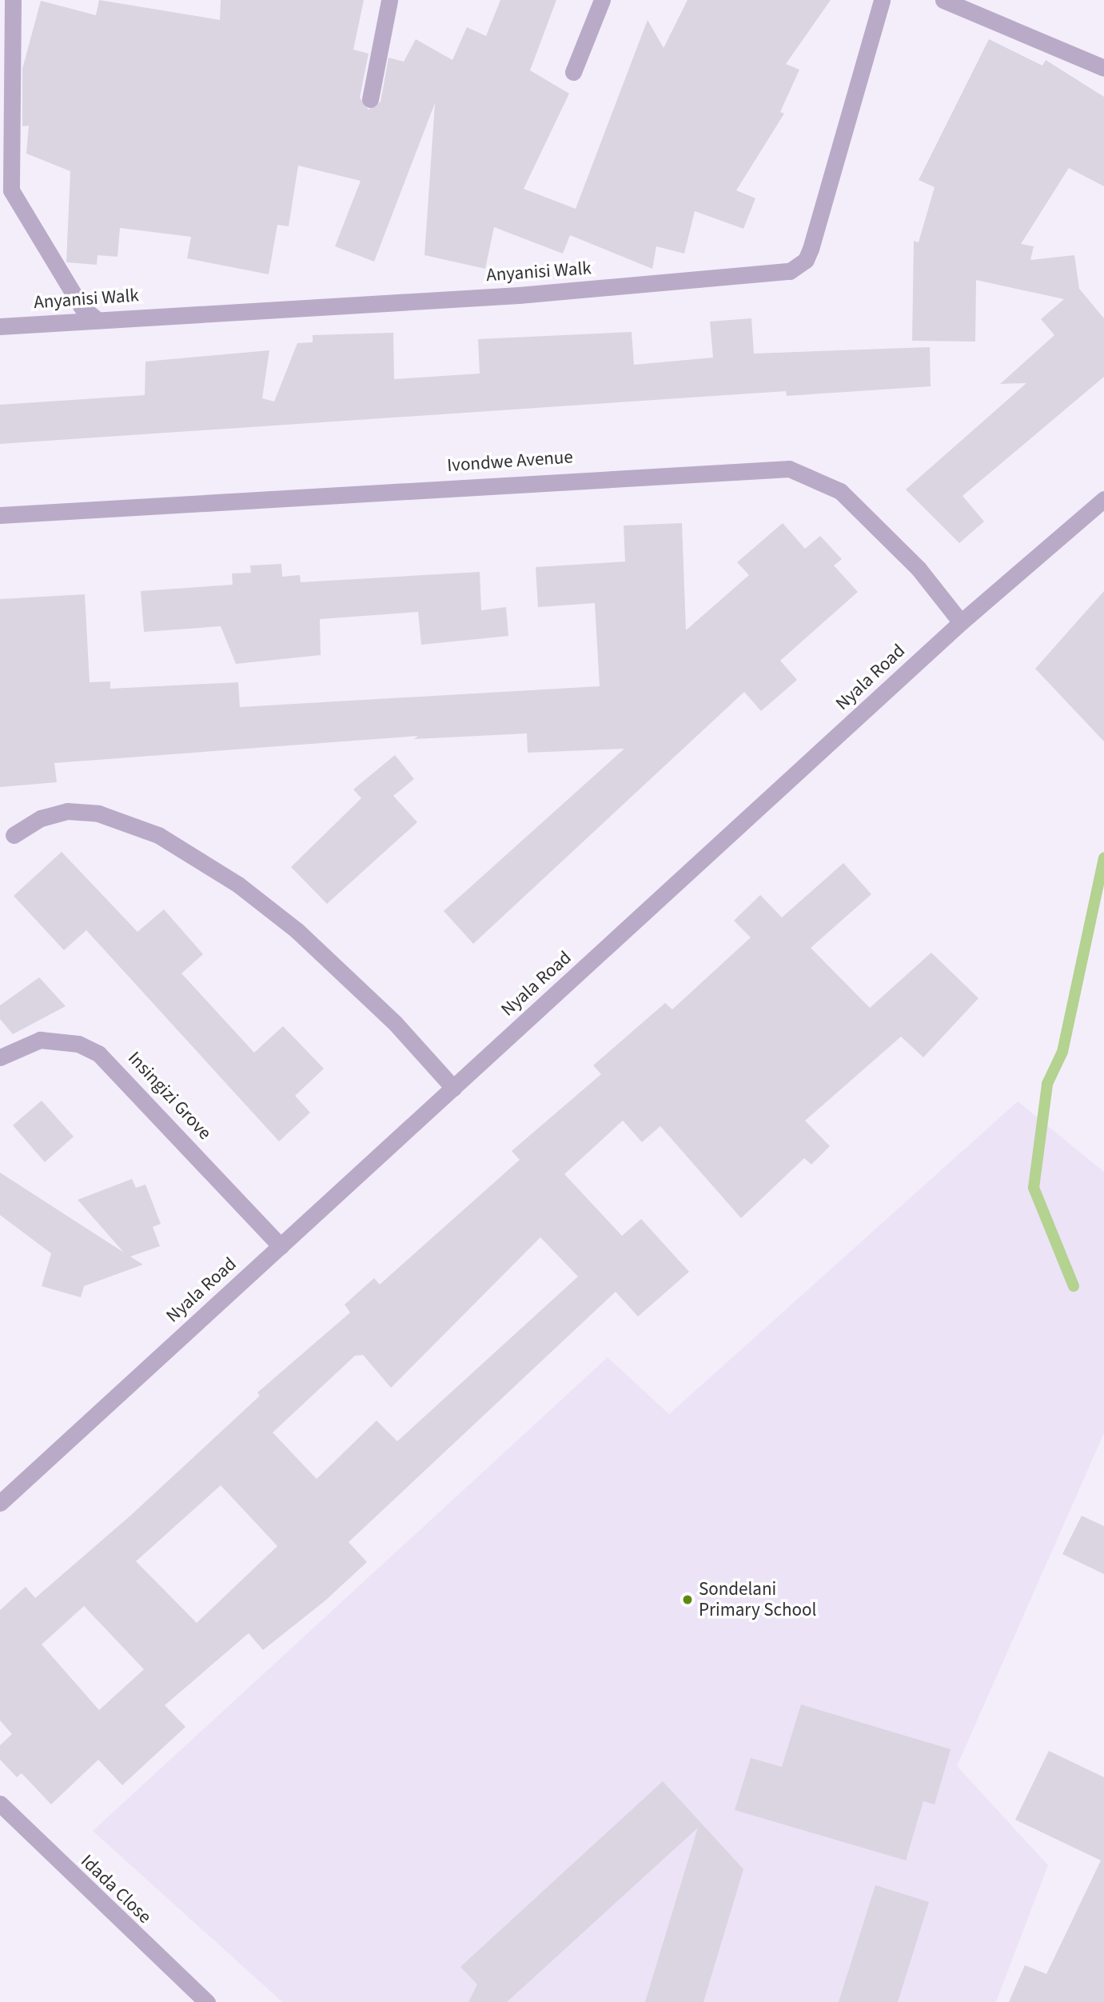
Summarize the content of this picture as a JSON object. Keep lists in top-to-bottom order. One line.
{"streets":{"street":["Anyanisi Walk","Ivondwe Avenue","Nyala Road","Insingizi Grove","Idada Close"]},"crossings":[["Ivondwe Avenue","Nyala Road"],["Nyala Road","Insingizi Grove"]],"places":["Sondelani Primary School"]}
